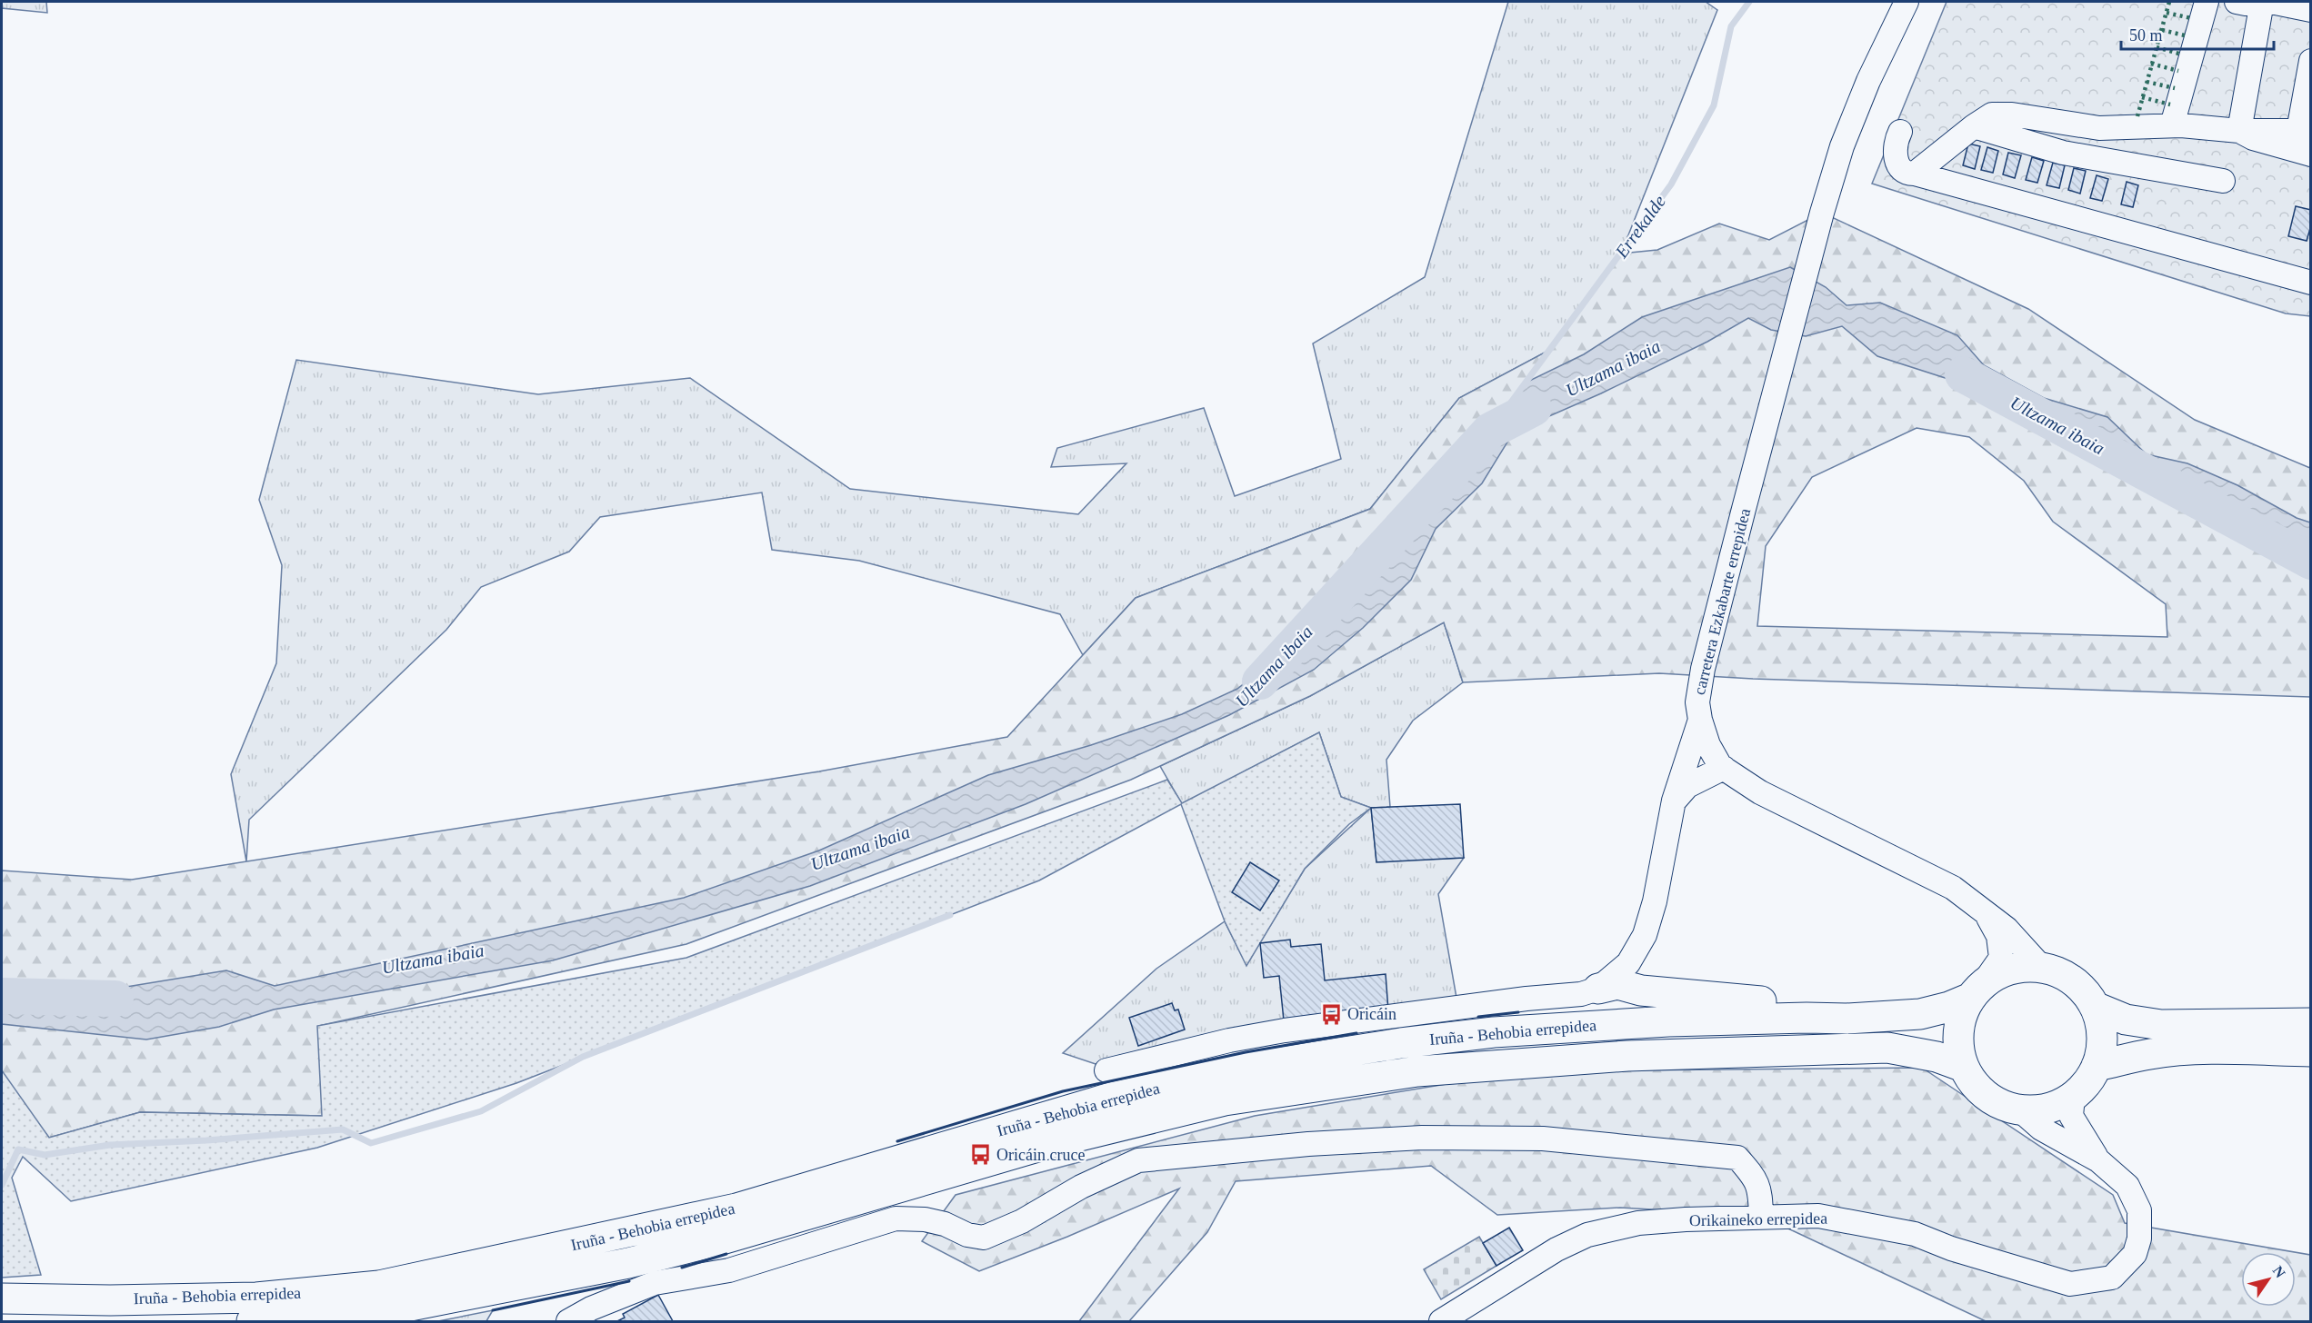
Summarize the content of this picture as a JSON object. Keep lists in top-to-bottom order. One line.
{"streets":{"highway":["Iruña - Behobia errepidea"],"street":["carretera Ezkabarte errepidea","Orikaineko errepidea"]},"crossings":[["carretera Ezkabarte errepidea","Iruña - Behobia errepidea"],["carretera Ezkabarte errepidea","Orikaineko errepidea"],["Iruña - Behobia errepidea","Orikaineko errepidea"]],"water":["Errekalde","Ultzama ibaia"],"places":{"bus stop":["Oricáin","Oricáin cruce"]},"scale_bar":"50 m","north":"top right"}
